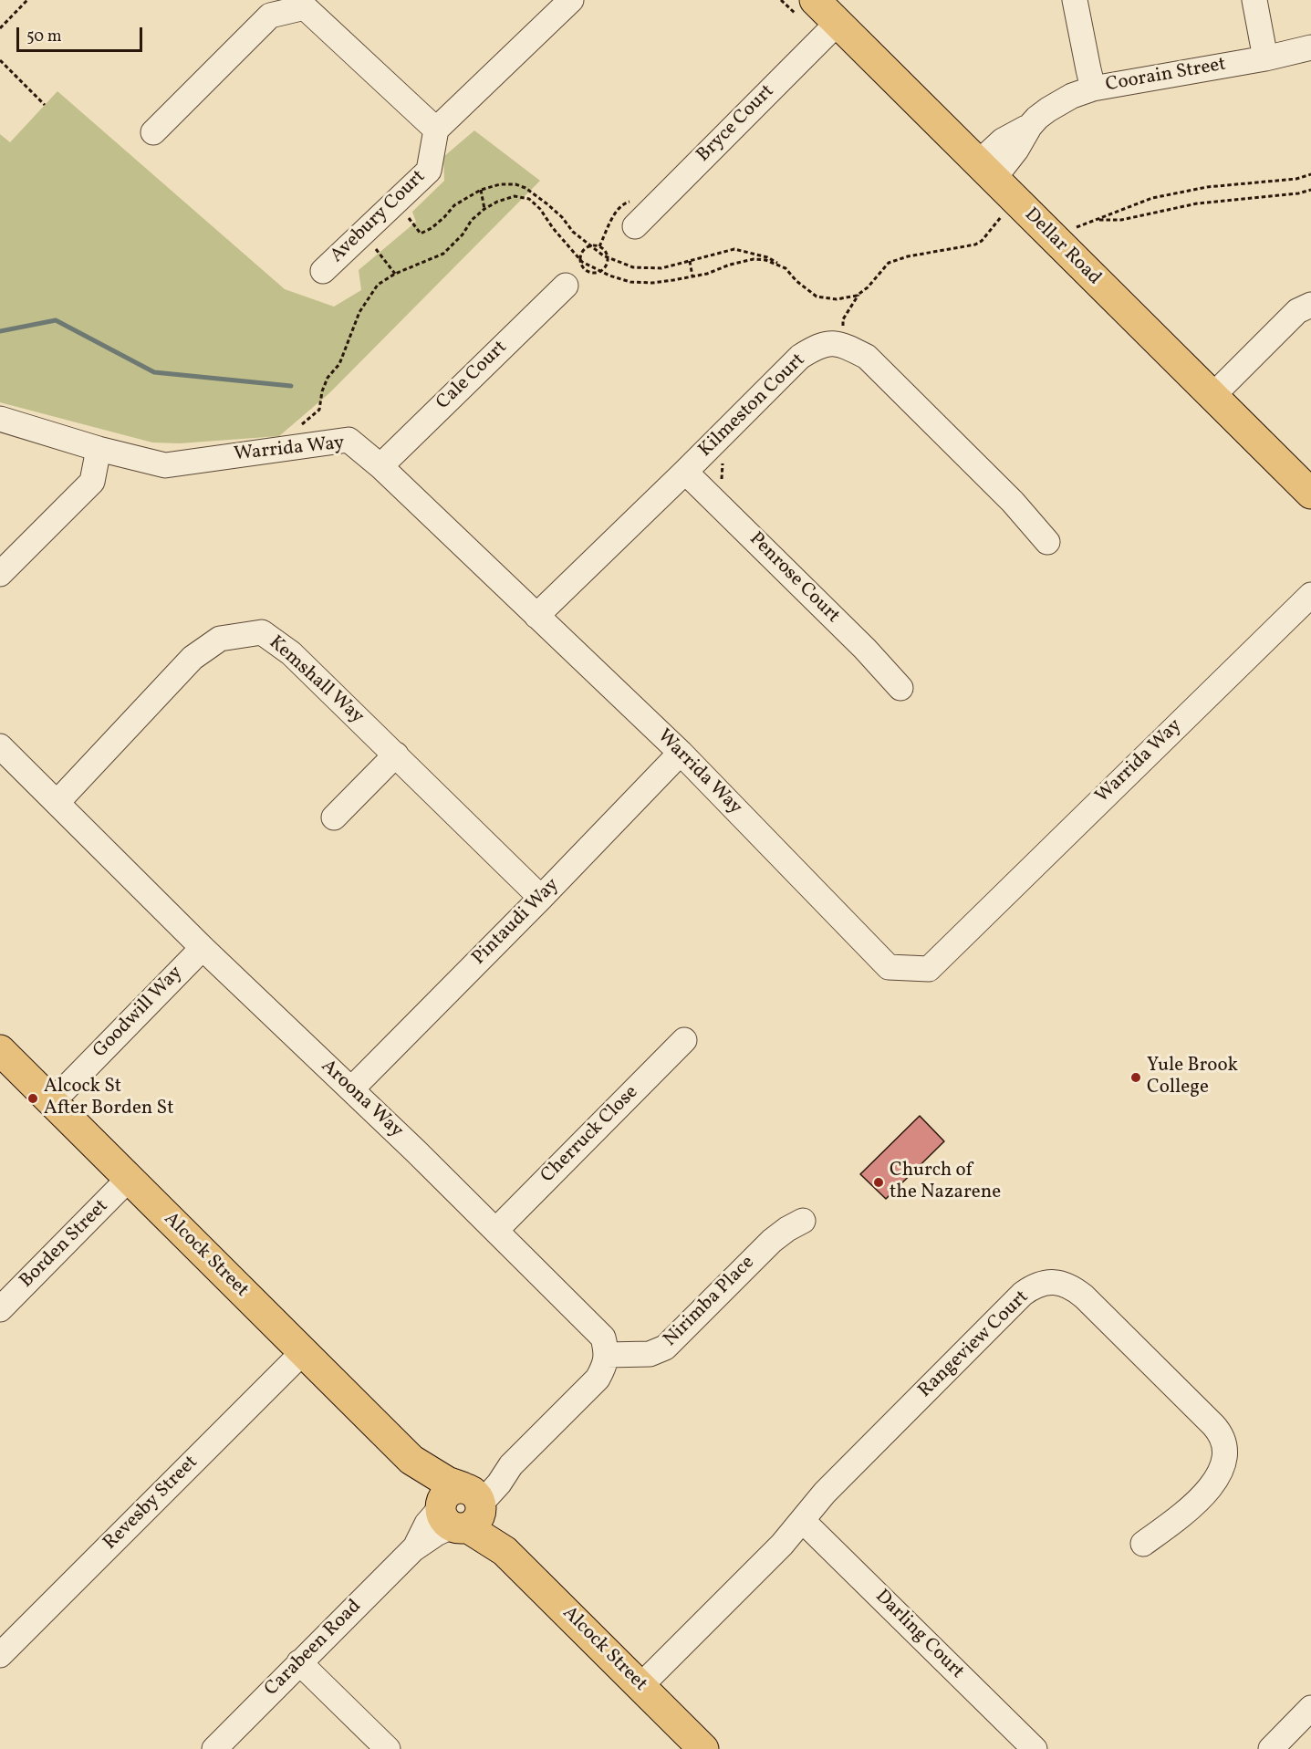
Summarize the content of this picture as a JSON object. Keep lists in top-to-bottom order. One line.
{"streets":{"main road":["Dellar Road","Alcock Street"],"street":["Coorain Street","Bryce Court","Avebury Court","Cale Court","Kilmeston Court","Warrida Way","Penrose Court","Kemshall Way","Pintaudi Way","Goodwill Way","Aroona Way","Cherruck Close","Borden Street","Nirimba Place","Rangeview Court","Revesby Street","Darling Court","Carabeen Road"]},"crossings":[["Coorain Street","Dellar Road"],["Bryce Court","Dellar Road"],["Cale Court","Warrida Way"],["Kilmeston Court","Warrida Way"],["Kilmeston Court","Penrose Court"],["Warrida Way","Pintaudi Way"],["Kemshall Way","Pintaudi Way"],["Kemshall Way","Aroona Way"],["Pintaudi Way","Aroona Way"],["Goodwill Way","Aroona Way"],["Goodwill Way","Alcock Street"],["Aroona Way","Cherruck Close"],["Aroona Way","Nirimba Place"],["Borden Street","Alcock Street"],["Alcock Street","Rangeview Court"],["Alcock Street","Revesby Street"],["Alcock Street","Carabeen Road"],["Rangeview Court","Darling Court"]],"places":["Yule Brook College","Alcock St After Borden St","Church of the Nazarene"],"scale_bar":"50 m"}
